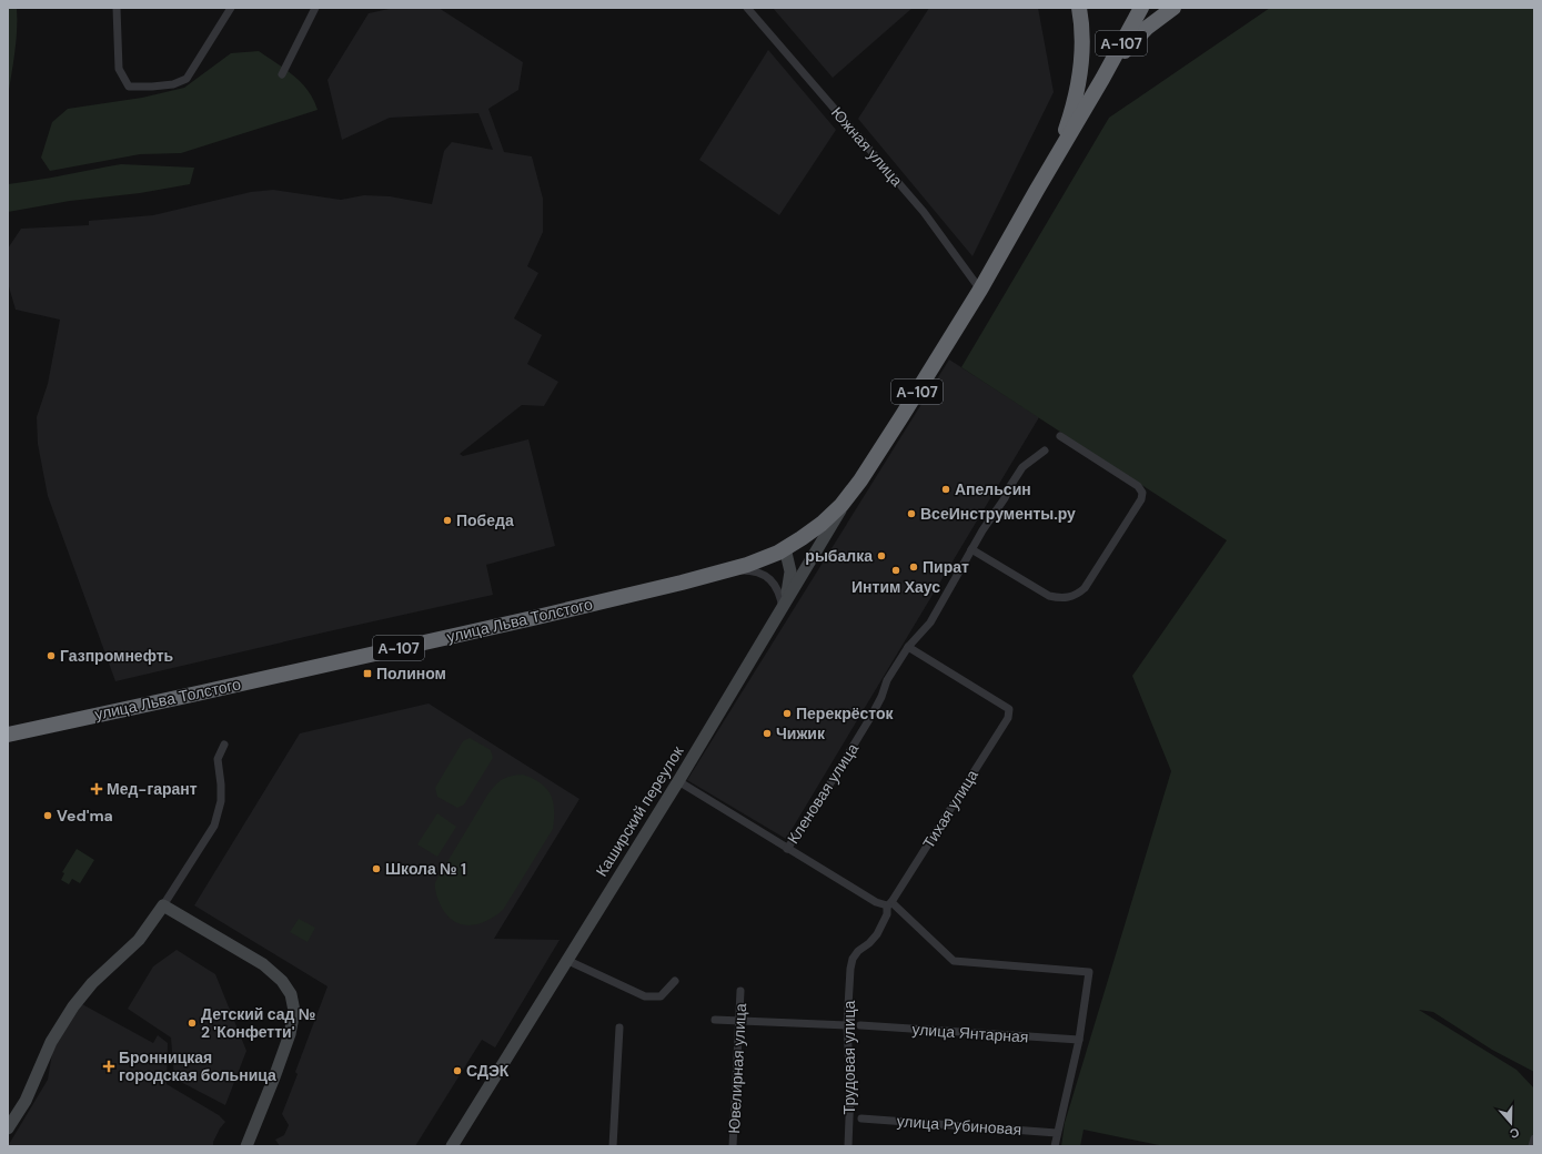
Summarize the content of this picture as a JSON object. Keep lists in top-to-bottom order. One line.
{"streets":{"highway":["А-107","улица Льва Толстого"],"main road":["Каширский переулок"],"street":["Южная улица","Кленовая улица","Тихая улица","улица Янтарная","Трудовая улица","Ювелирная улица","улица Рубиновая"]},"crossings":[["А-107","Южная улица"],["А-107","улица Льва Толстого"],["А-107","Каширский переулок"],["улица Льва Толстого","Каширский переулок"],["Кленовая улица","Тихая улица"],["Тихая улица","Трудовая улица"]],"places":{"other":["Апельсин","ВсеИнструменты.ру","Победа","рыбалка","Пират","Интим Хаус","Газпромнефть","Перекрёсток","Чижик","Ved'ma","Школа № 1","Детский сад № 2 'Конфетти'","СДЭК"],"transit":["Полином"],"health":["Мед-гарант","Бронницкая городская больница"]},"north":"bottom"}
